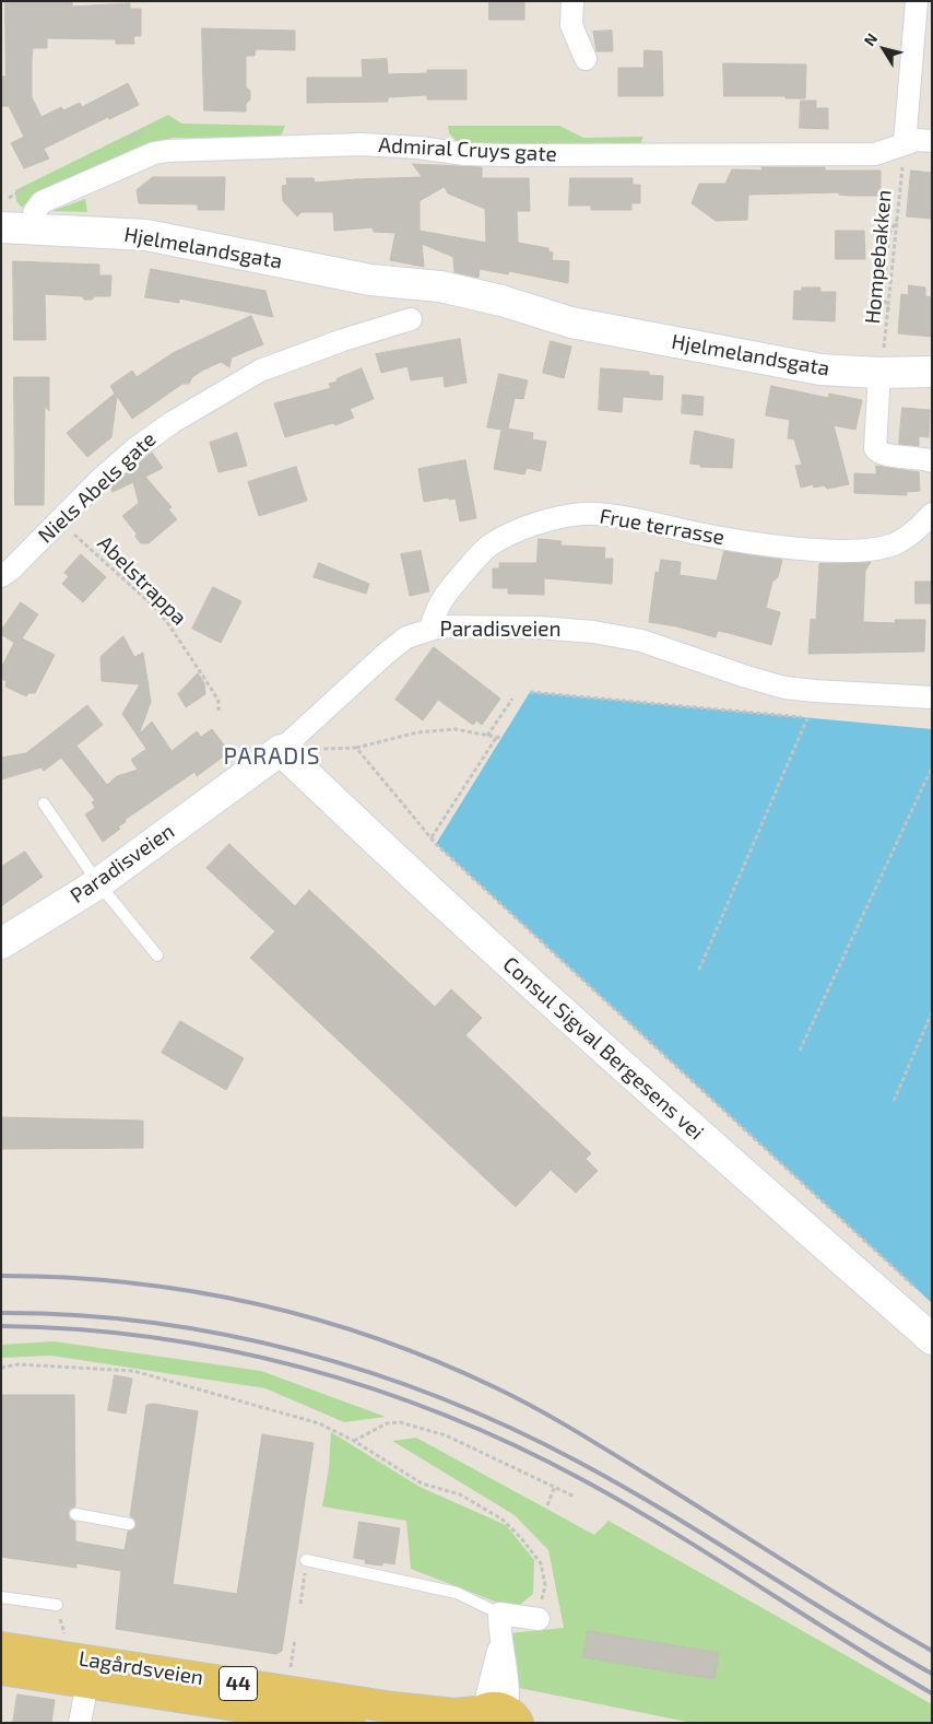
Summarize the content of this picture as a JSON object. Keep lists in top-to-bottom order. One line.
{"streets":{"main road":["Lagårdsveien","44"],"street":["Admiral Cruys gate","Hjelmelandsgata","Niels Abels gate","Frue terrasse","Paradisveien","Consul Sigval Bergesens vei"],"path":["Hompebakken","Abelstrappa"]},"crossings":[["Admiral Cruys gate","Hjelmelandsgata"],["Admiral Cruys gate","Hompebakken"],["Hjelmelandsgata","Hompebakken"],["Frue terrasse","Paradisveien"],["Paradisveien","Consul Sigval Bergesens vei"]],"districts":["PARADIS"],"north":"top left"}
